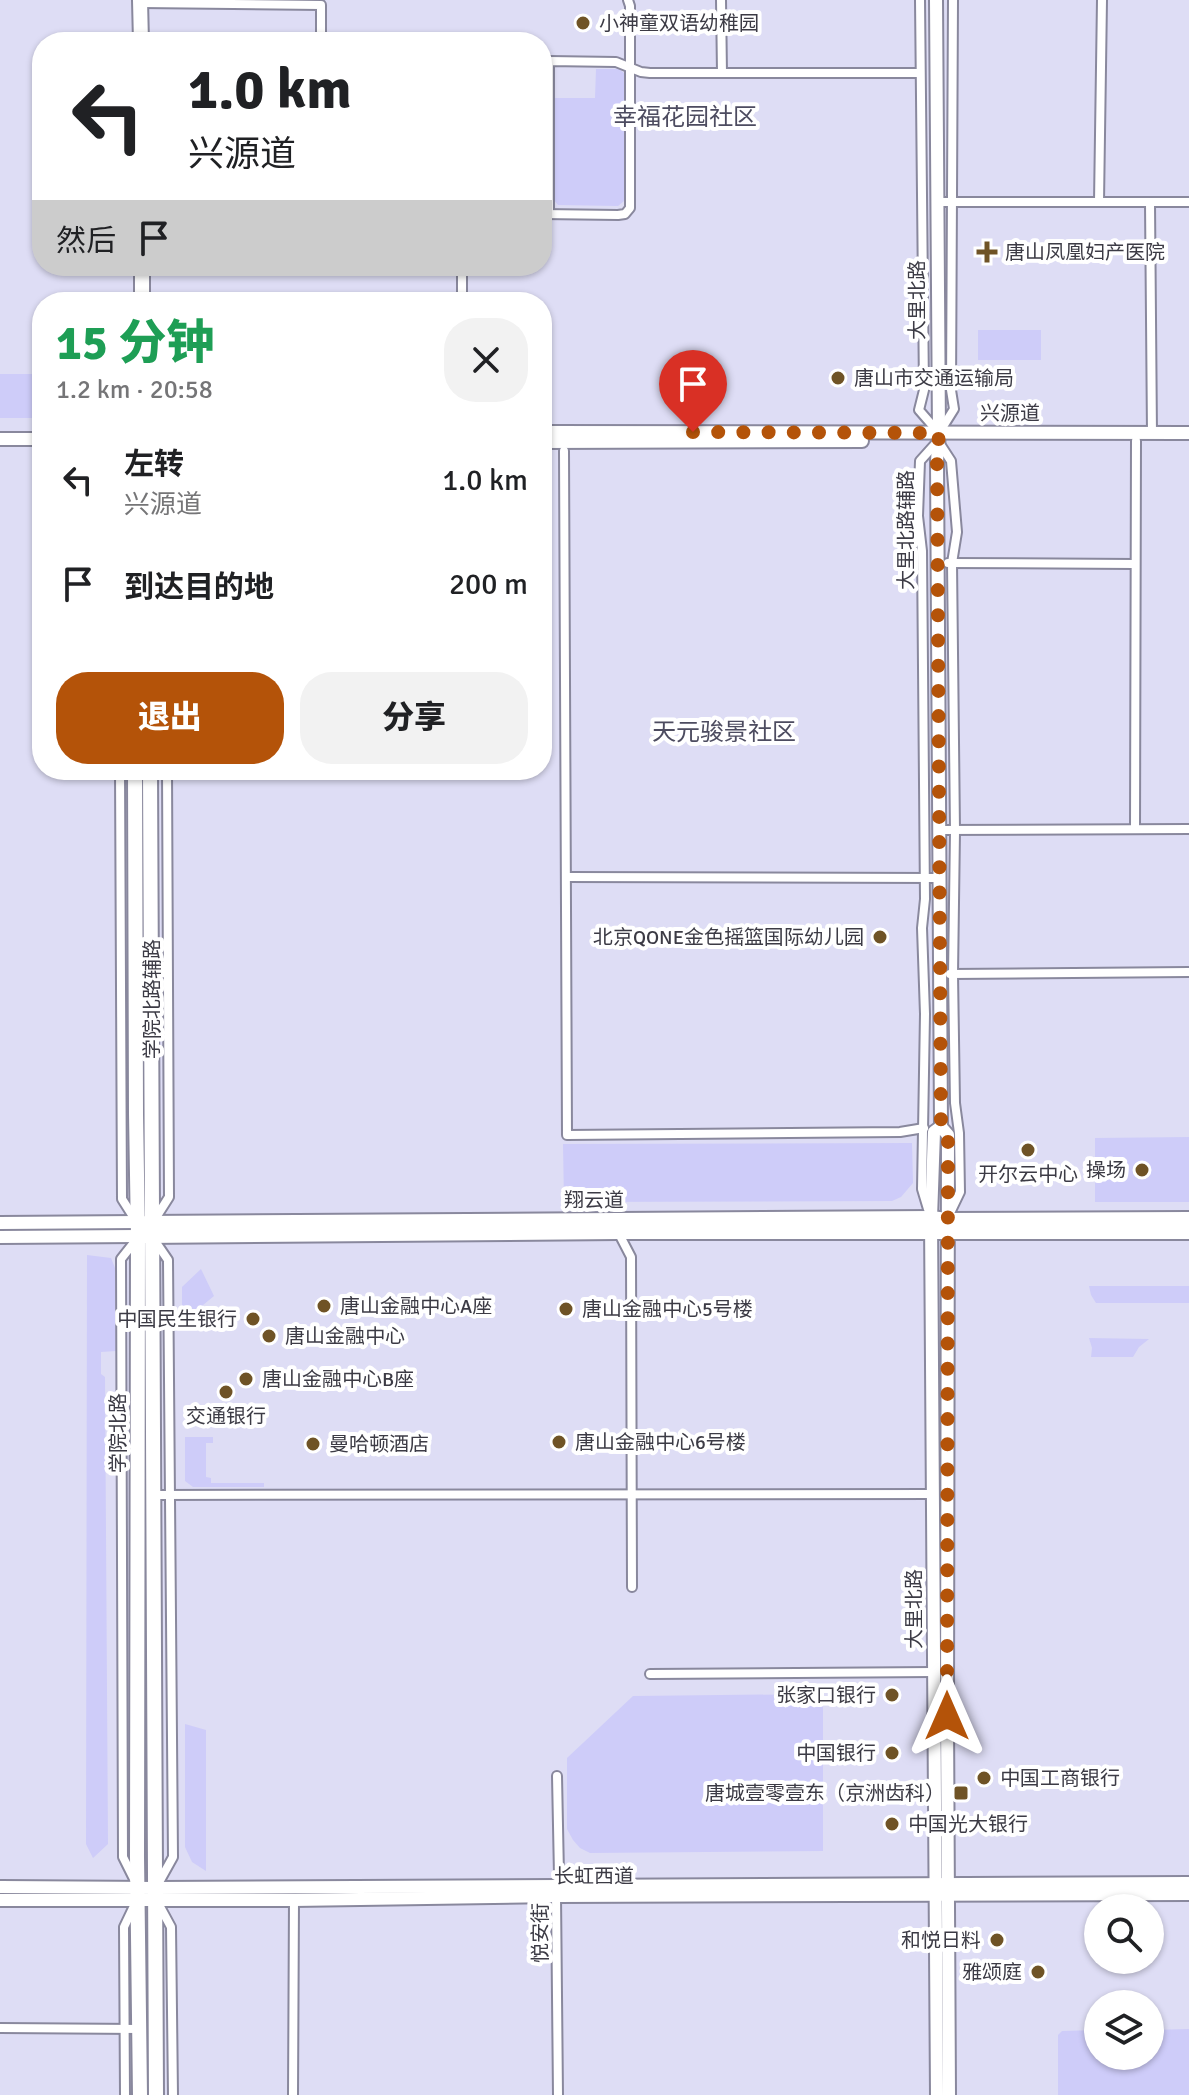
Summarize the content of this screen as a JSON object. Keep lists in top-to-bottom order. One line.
{"streets":{"main road":["大里北路","兴源道","翔云道","学院北路","长虹西道"],"street":["大里北路辅路","学院北路辅路","悦安街"]},"crossings":[["大里北路","兴源道"],["大里北路","大里北路辅路"],["大里北路","翔云道"],["大里北路","长虹西道"],["兴源道","大里北路辅路"],["大里北路辅路","翔云道"],["学院北路辅路","翔云道"],["学院北路辅路","学院北路"],["翔云道","学院北路"],["学院北路","长虹西道"],["长虹西道","悦安街"]],"districts":["幸福花园社区","天元骏景社区"],"places":{"other":["小神童双语幼稚园","唐山市交通运输局","北京QONE金色摇篮国际幼儿园","开尔云中心","操场","唐山金融中心A座","唐山金融中心5号楼","中国民生银行","唐山金融中心","唐山金融中心B座","交通银行","唐山金融中心6号楼","曼哈顿酒店","张家口银行","中国银行","中国工商银行","中国光大银行","和悦日料","雅颂庭"],"health":["唐山凤凰妇产医院"],"transit":["唐城壹零壹东（京洲齿科）"]},"page":{"turn":["1.0 km","兴源道"],"then":"然后","heading":["15 分钟","1.2 km · 20:58"],"list":[{"name":"左转","note":"兴源道","value":"1.0 km"},{"name":"到达目的地","value":"200 m"}],"buttons":["退出","分享"]}}
